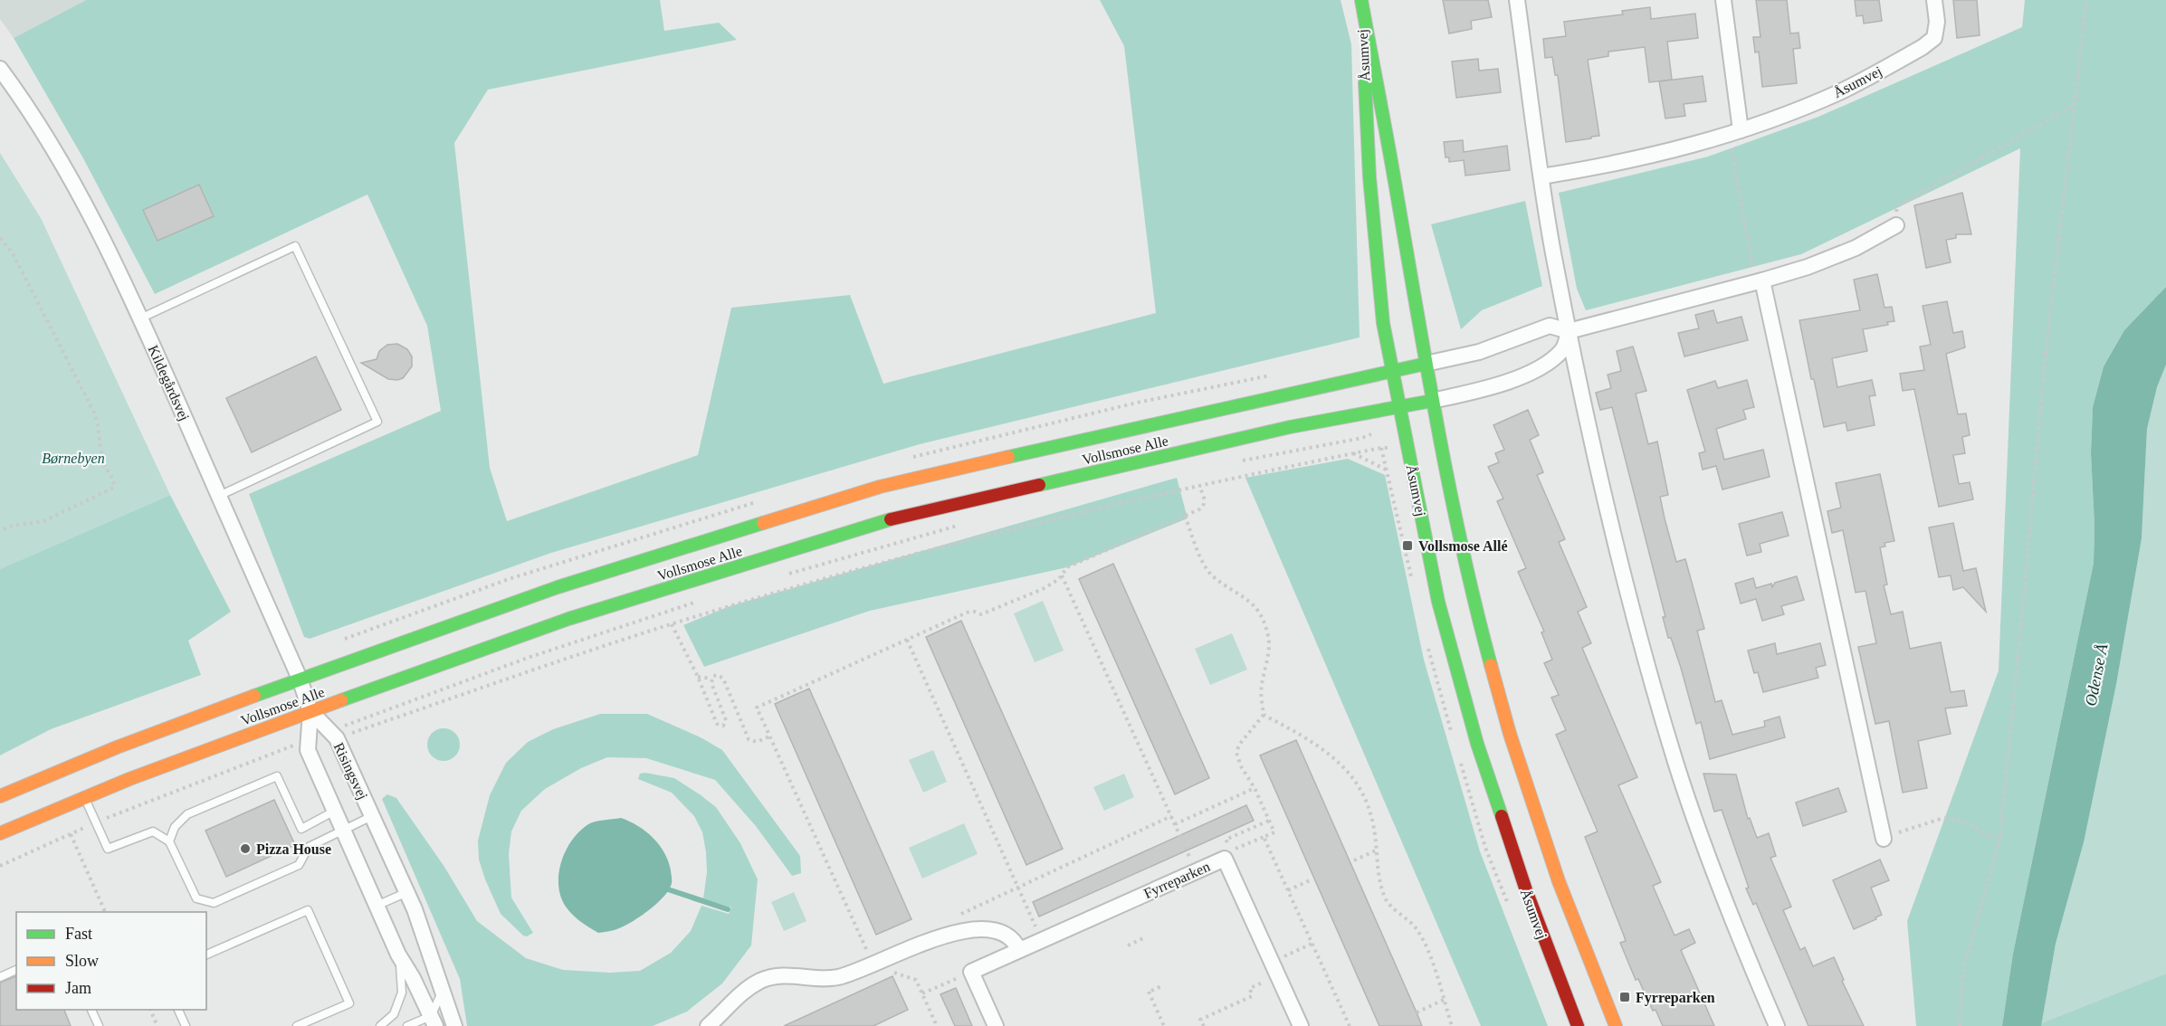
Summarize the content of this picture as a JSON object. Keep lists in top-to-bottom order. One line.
{"streets":{"street":["Åsumvej","Kildegårdsvej","Vollsmose Alle","Risingsvej","Fyrreparken"]},"crossings":[["Åsumvej","Vollsmose Alle"],["Kildegårdsvej","Vollsmose Alle"],["Kildegårdsvej","Risingsvej"],["Vollsmose Alle","Risingsvej"]],"water":["Odense Å"],"parks":["Børnebyen"],"places":{"transit":["Vollsmose Allé","Fyrreparken"],"other":["Pizza House"]},"legend":["Fast","Slow","Jam"]}
